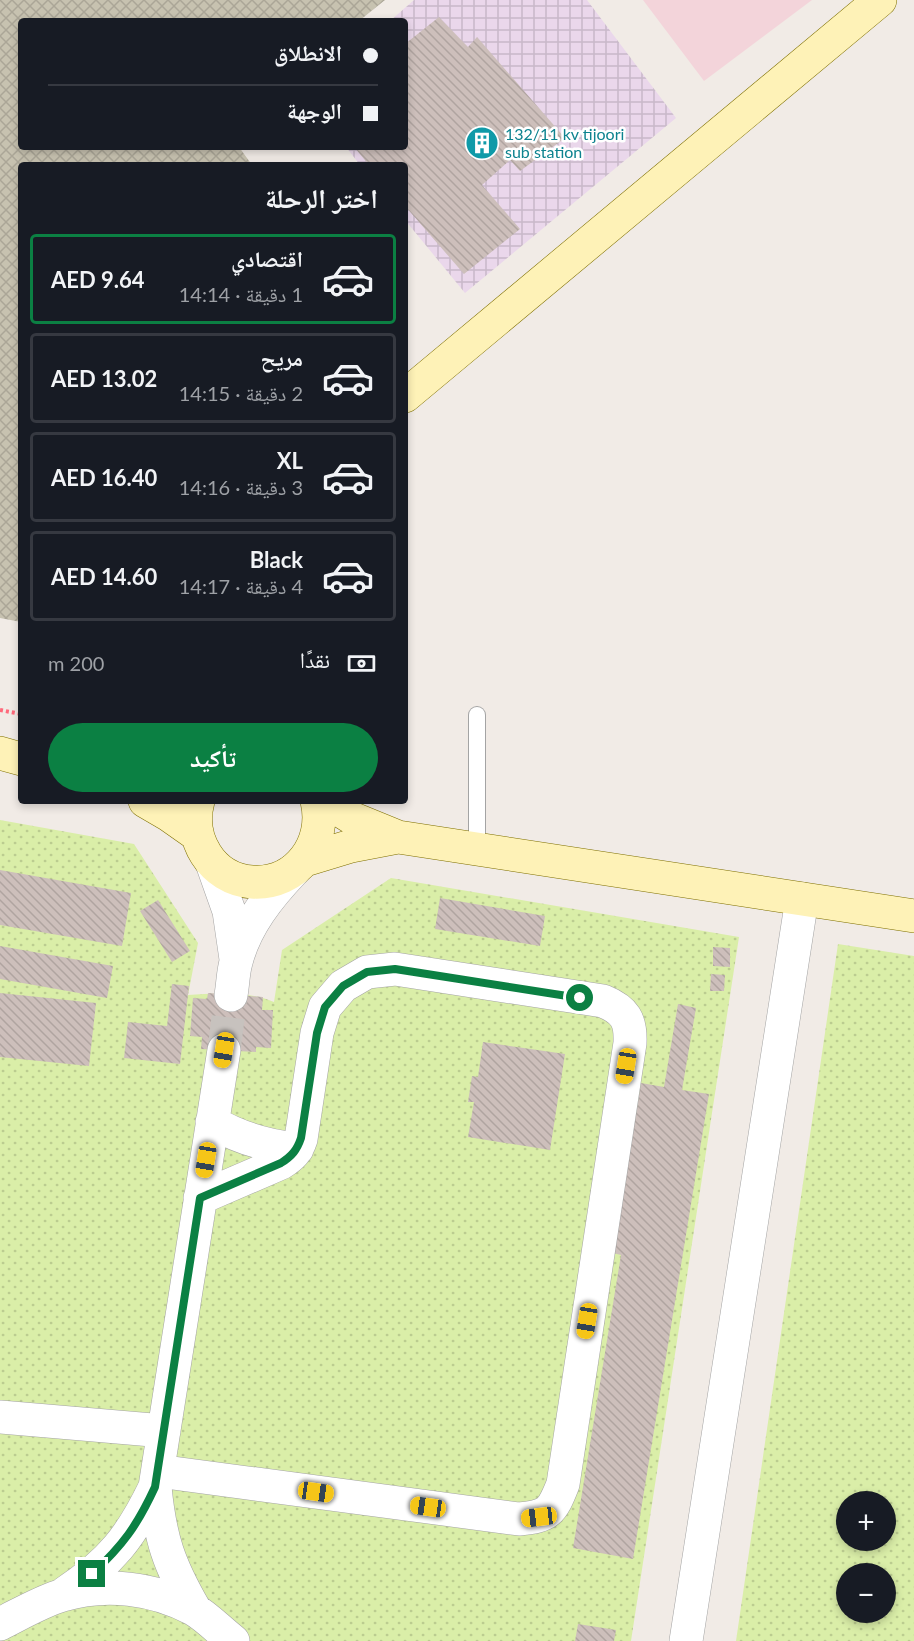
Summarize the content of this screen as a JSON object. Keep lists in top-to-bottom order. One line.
{"places":{"building":["132/11 kv tijoori sub station"]},"page":{"banner":["الانطلاق","الوجهة"],"heading":"اختر الرحلة","list":[{"name":"اقتصادي","note":"1 دقيقة · 14:14","value":"AED 9.64"},{"name":"مريح","note":"2 دقيقة · 14:15","value":"AED 13.02"},{"name":"XL","note":"3 دقيقة · 14:16","value":"AED 16.40"},{"name":"Black","note":"4 دقيقة · 14:17","value":"AED 14.60"}],"pay":["نقدًا","200 m"],"buttons":"تأكيد","map_buttons":["+","−"]}}
